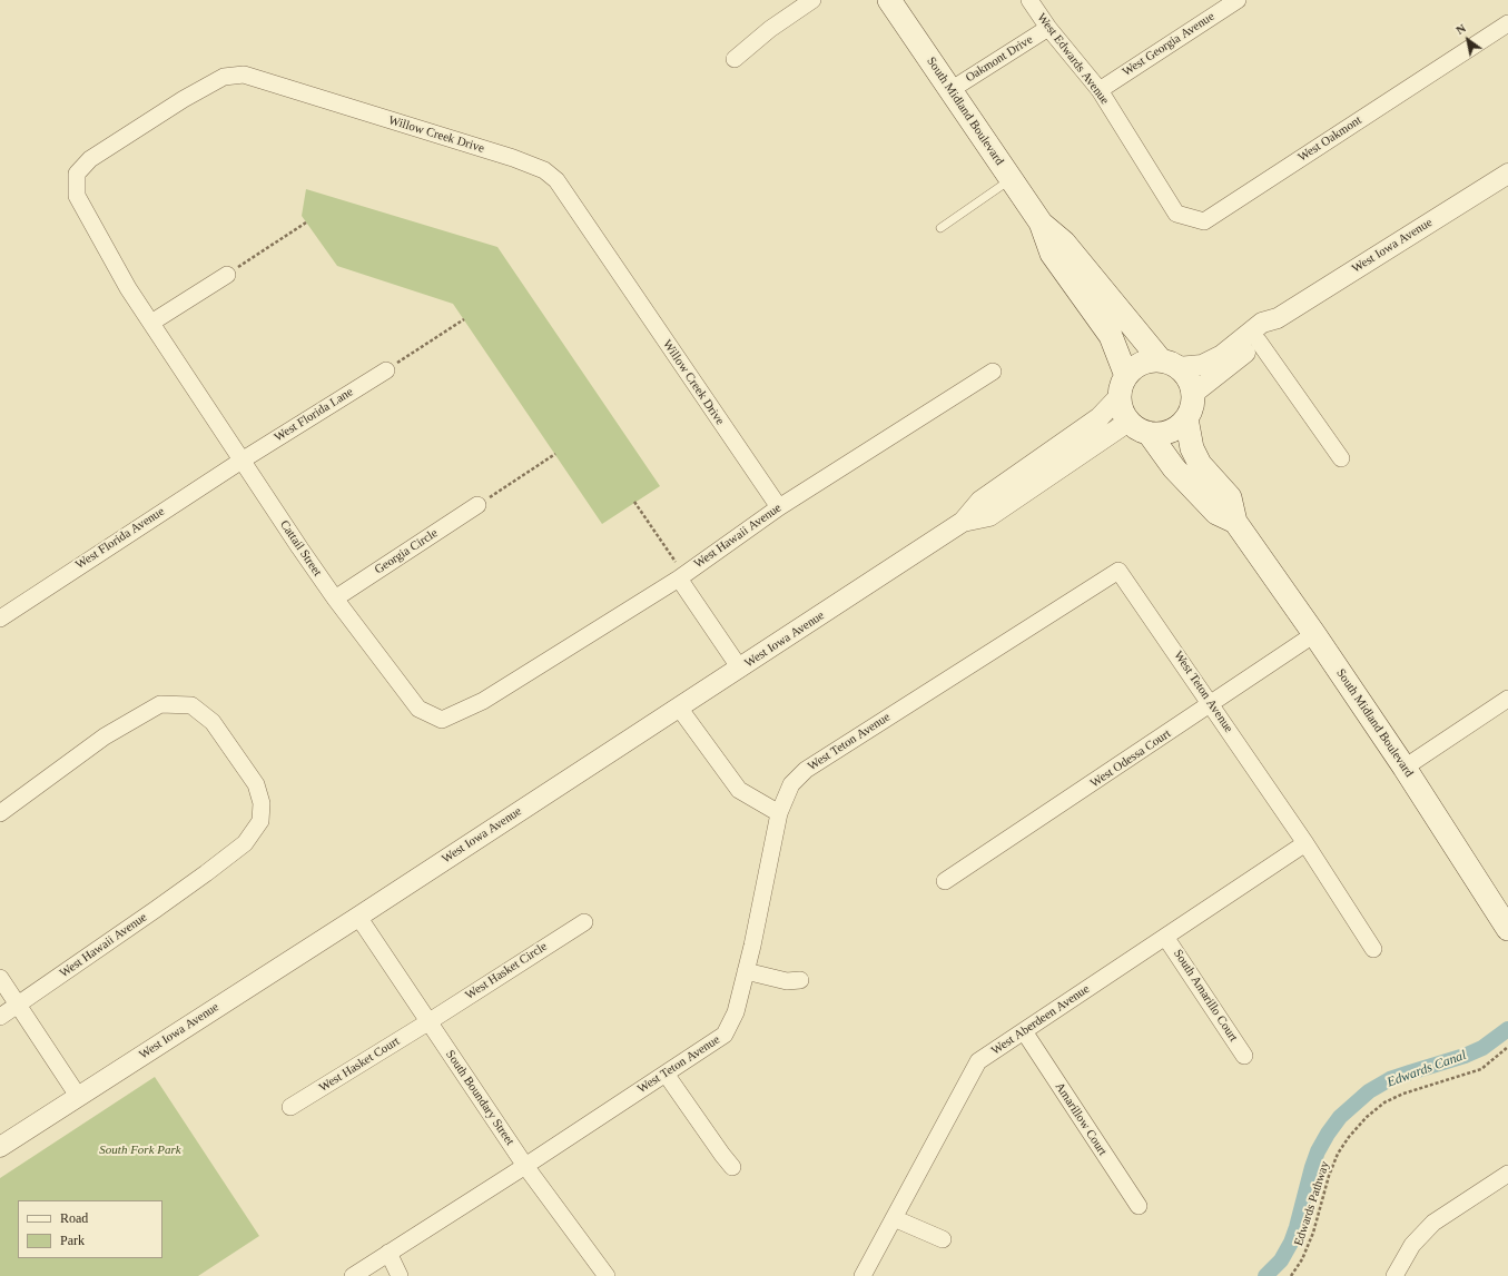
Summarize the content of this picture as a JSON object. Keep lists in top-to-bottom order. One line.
{"streets":{"main road":["South Midland Boulevard"],"street":["West Georgia Avenue","Oakmont Drive","West Edwards Avenue","Willow Creek Drive","West Oakmont","West Iowa Avenue","West Florida Lane","West Hawaii Avenue","West Florida Avenue","Cattail Street","Georgia Circle","West Teton Avenue","West Odessa Court","West Hasket Circle","South Amarillo Court","West Aberdeen Avenue","West Hasket Court","South Boundary Street","Amarillow Court"],"path":["Edwards Pathway"]},"crossings":[["West Georgia Avenue","West Edwards Avenue"],["Oakmont Drive","West Edwards Avenue"],["Oakmont Drive","South Midland Boulevard"],["West Edwards Avenue","West Oakmont"],["South Midland Boulevard","West Iowa Avenue"],["South Midland Boulevard","West Odessa Court"],["Willow Creek Drive","West Hawaii Avenue"],["Willow Creek Drive","Cattail Street"],["West Iowa Avenue","South Boundary Street"],["West Florida Lane","West Florida Avenue"],["West Florida Lane","Cattail Street"],["West Hawaii Avenue","Cattail Street"],["West Florida Avenue","Cattail Street"],["Cattail Street","Georgia Circle"],["West Teton Avenue","West Odessa Court"],["West Teton Avenue","West Aberdeen Avenue"],["West Teton Avenue","South Boundary Street"],["West Hasket Circle","West Hasket Court"],["West Hasket Circle","South Boundary Street"],["South Amarillo Court","West Aberdeen Avenue"],["West Aberdeen Avenue","Amarillow Court"],["West Hasket Court","South Boundary Street"]],"water":["Edwards Canal"],"parks":["South Fork Park"],"legend":["Road","Park"],"north":"top left"}
